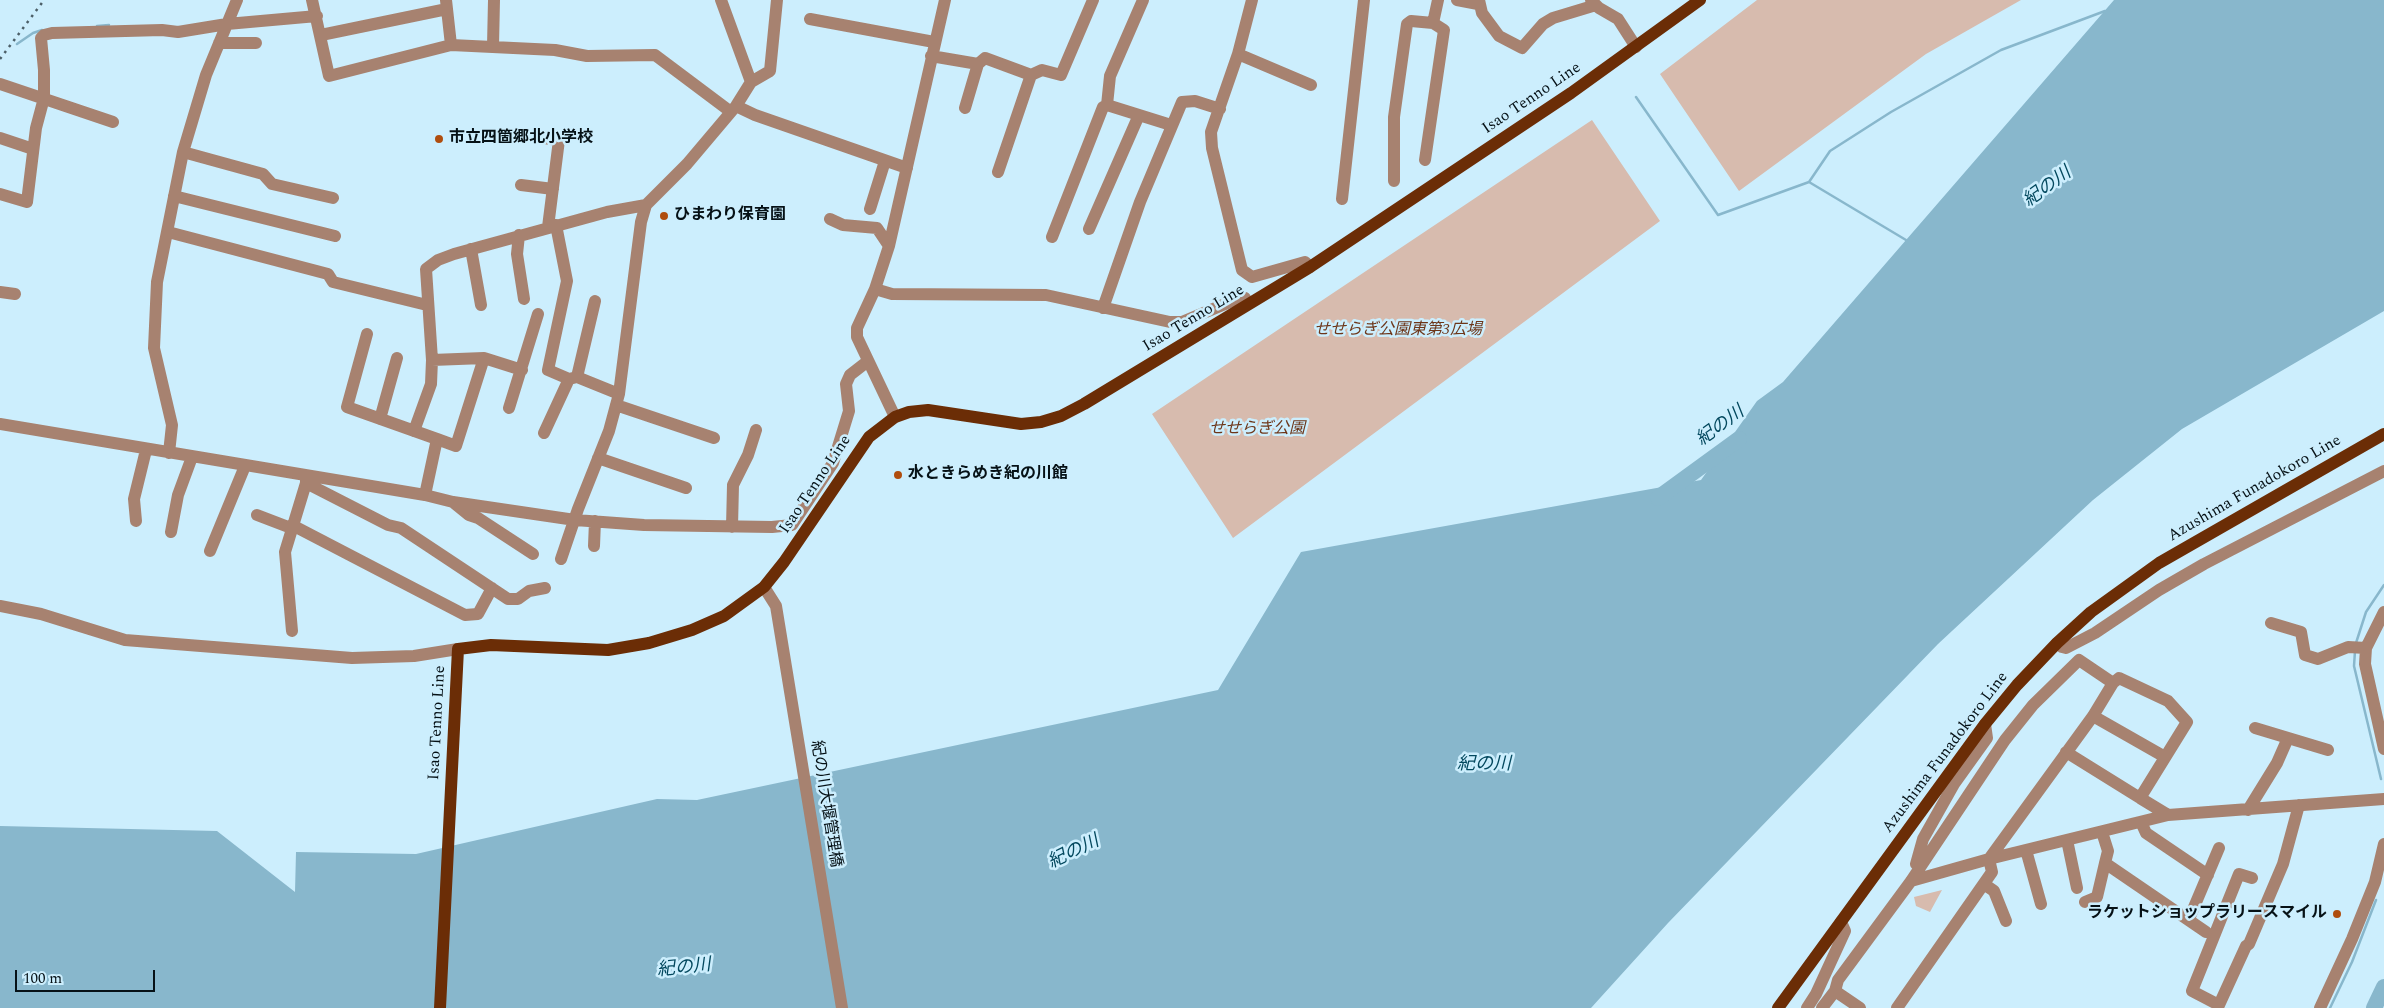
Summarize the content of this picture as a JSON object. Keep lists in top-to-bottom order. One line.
{"streets":{"main road":["Isao Tenno Line","Azushima Funadokoro Line"],"street":["紀の川大堰管理橋"]},"crossings":[["Isao Tenno Line","紀の川大堰管理橋"]],"water":["紀の川"],"parks":["せせらぎ公園東第3広場","せせらぎ公園"],"places":["市立四箇郷北小学校","ひまわり保育園","水ときらめき紀の川館","ラケットショップラリースマイル"],"scale_bar":"100 m"}
